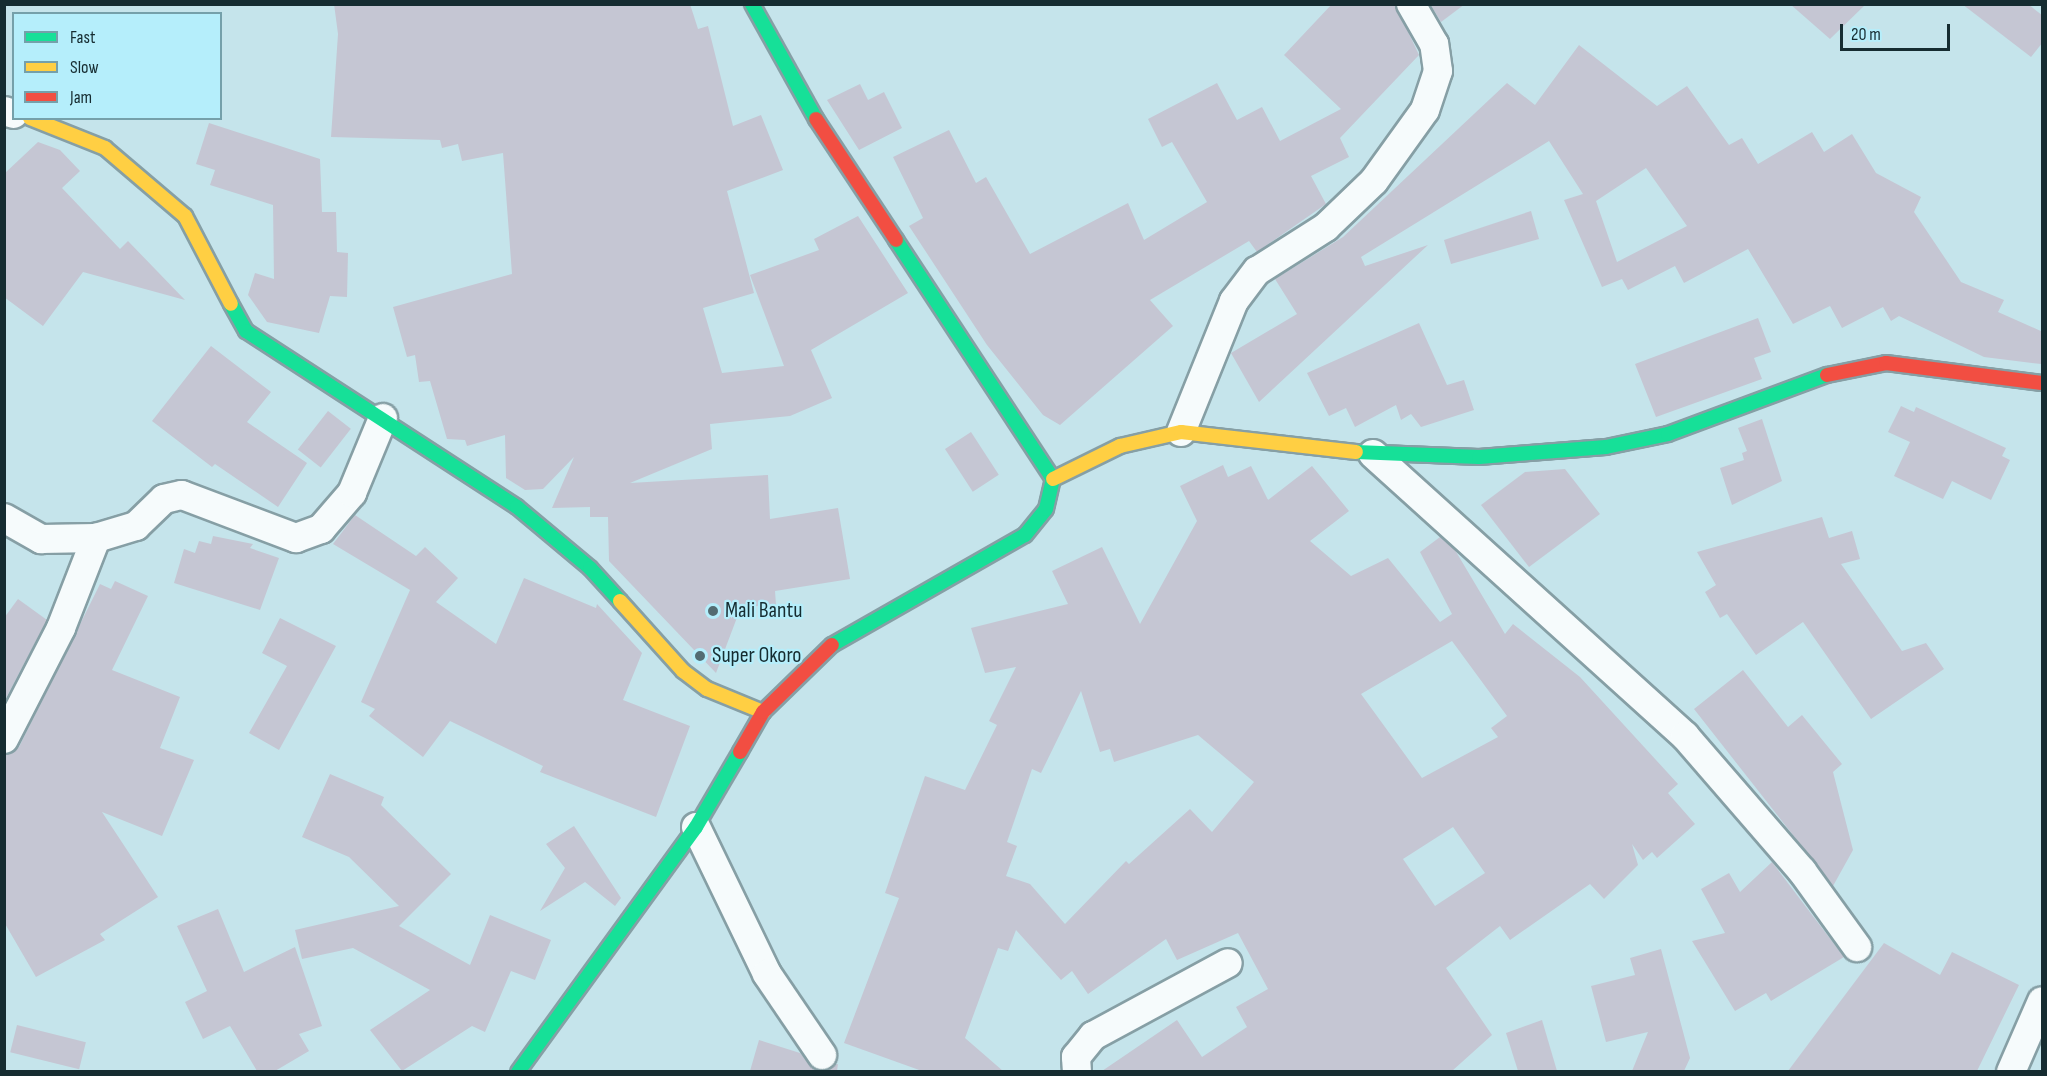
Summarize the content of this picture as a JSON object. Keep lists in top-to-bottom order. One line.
{"places":["Mali Bantu","Super Okoro"],"legend":["Fast","Slow","Jam"],"scale_bar":"20 m"}
